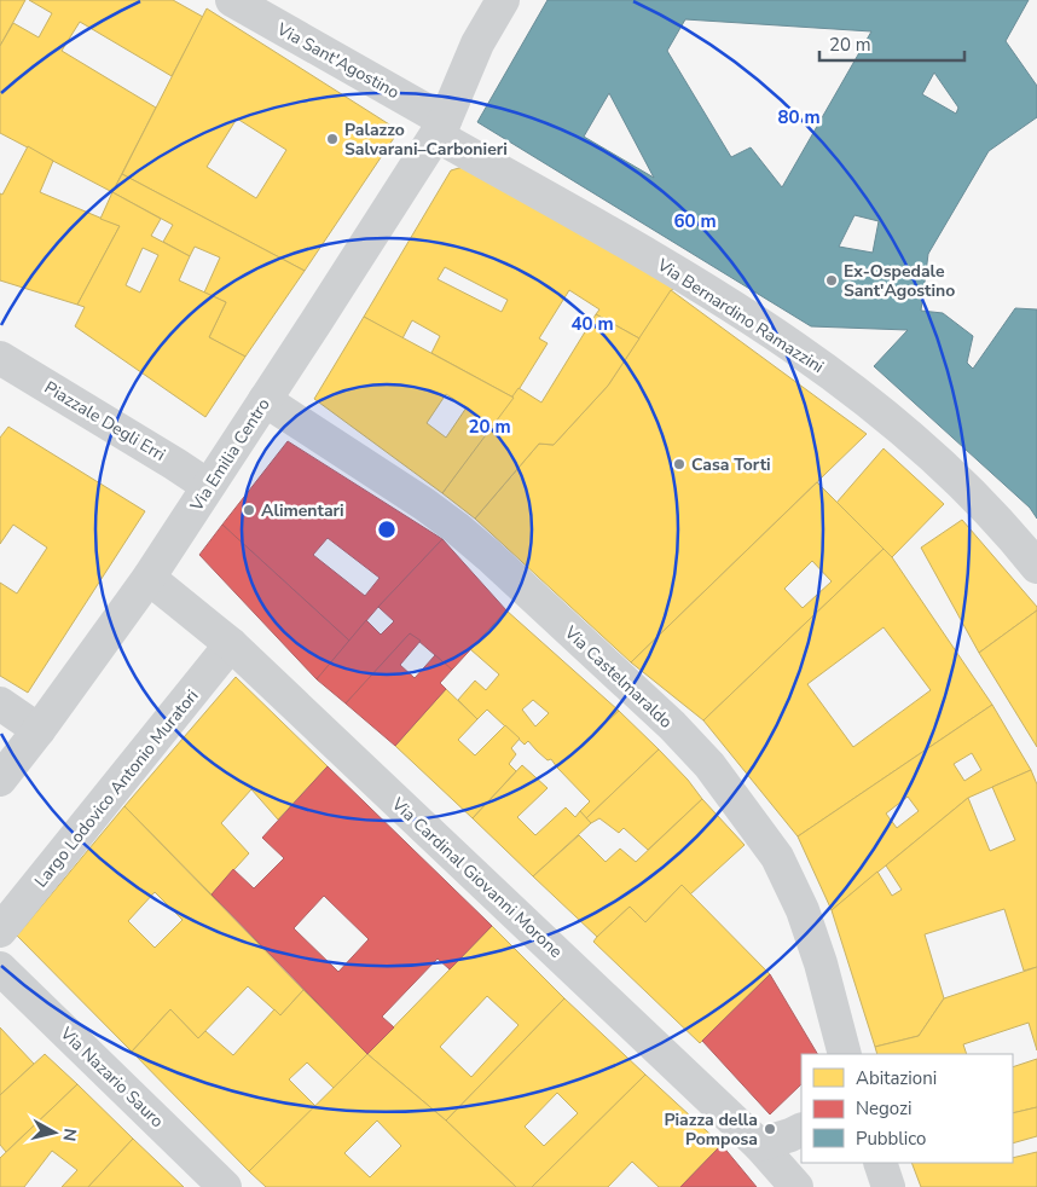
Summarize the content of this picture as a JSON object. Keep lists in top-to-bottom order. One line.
{"streets":{"street":["Via Sant'Agostino","Via Bernardino Ramazzini","Piazzale Degli Erri","Via Emilia Centro","Via Castelmaraldo","Largo Lodovico Antonio Muratori","Via Cardinal Giovanni Morone","Via Nazario Sauro"]},"crossings":[["Via Sant'Agostino","Via Bernardino Ramazzini"],["Via Sant'Agostino","Via Emilia Centro"],["Via Bernardino Ramazzini","Via Emilia Centro"],["Piazzale Degli Erri","Via Emilia Centro"],["Via Emilia Centro","Via Castelmaraldo"],["Via Emilia Centro","Via Cardinal Giovanni Morone"],["Largo Lodovico Antonio Muratori","Via Cardinal Giovanni Morone"]],"places":["Palazzo Salvarani–Carbonieri","Ex-Ospedale Sant'Agostino","Casa Torti","Alimentari","Piazza della Pomposa"],"legend":["Abitazioni","Negozi","Pubblico"],"scale_bar":"20 m","north":"right","rings":["80 m","60 m","40 m","20 m"]}
